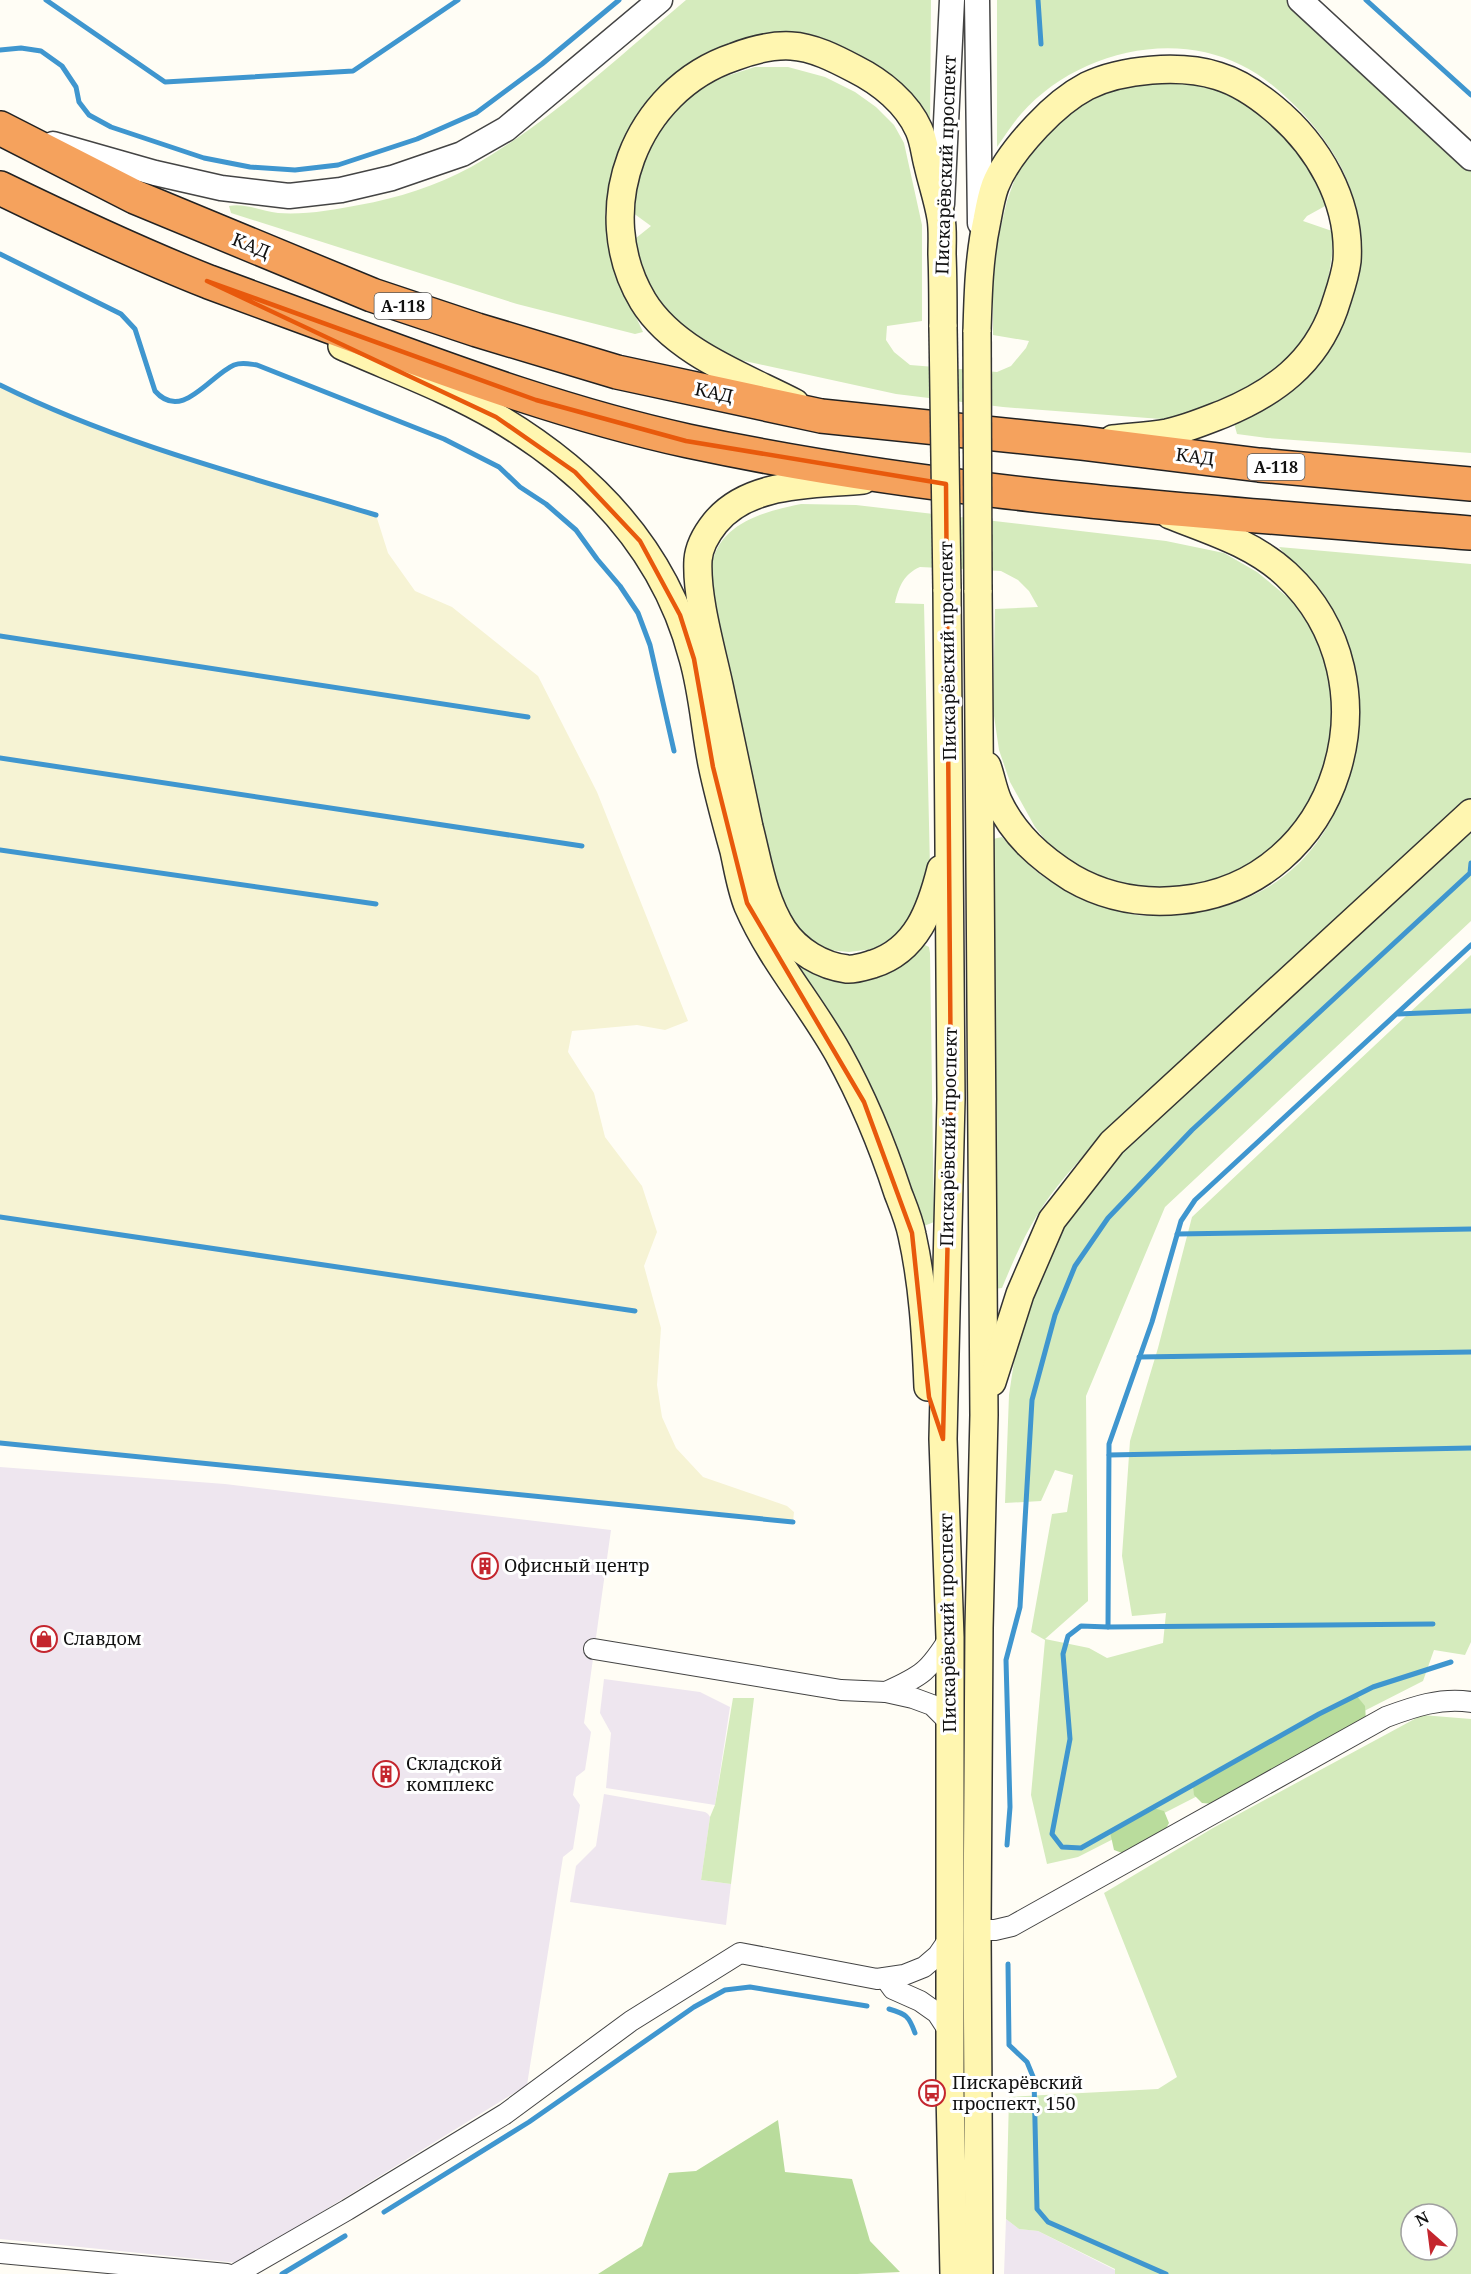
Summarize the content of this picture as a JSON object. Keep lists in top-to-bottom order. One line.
{"streets":{"highway":["КАД","А-118"],"main road":["Пискарёвский проспект"]},"places":{"building":["Офисный центр","Складской комплекс"],"shop":["Славдом"],"bus stop":["Пискарёвский проспект, 150"]},"north":"top left"}
